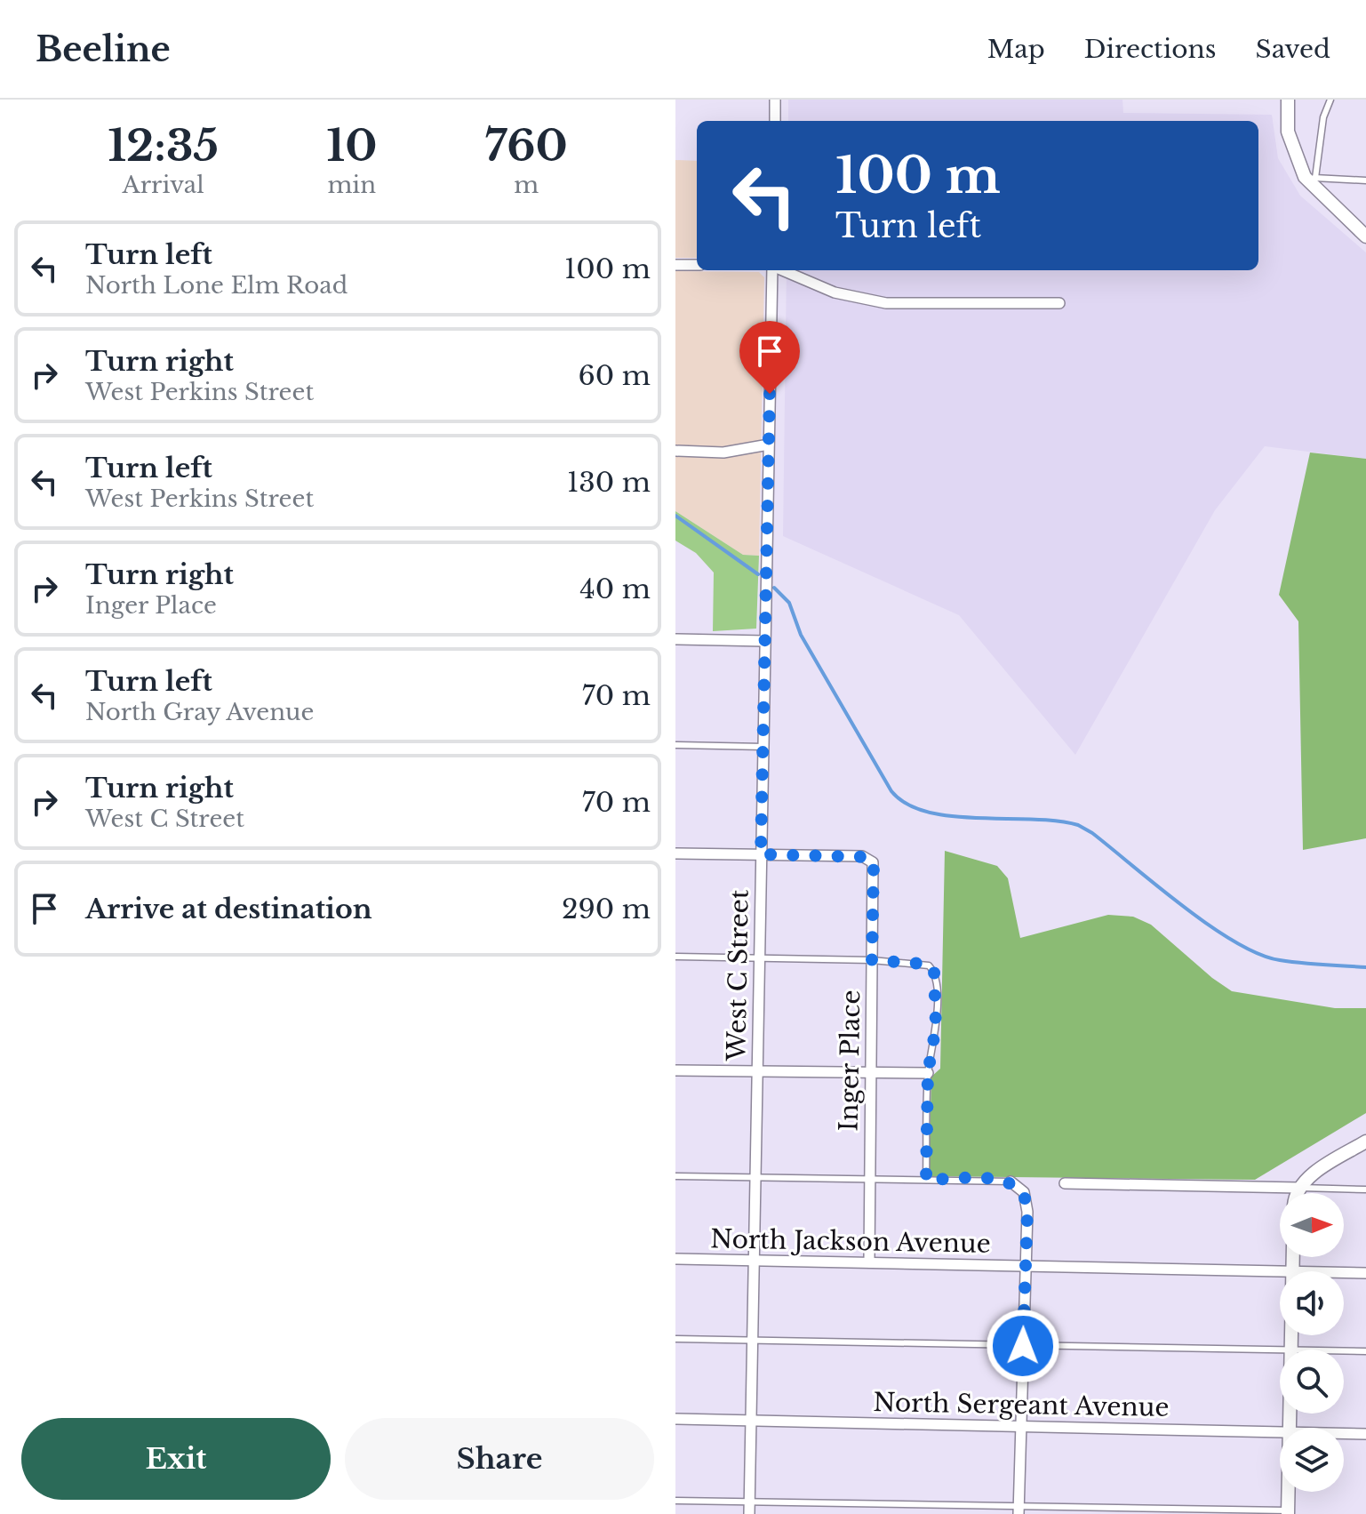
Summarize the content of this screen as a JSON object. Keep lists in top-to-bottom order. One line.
{"streets":{"street":["West C Street","Inger Place","North Jackson Avenue","North Sergeant Avenue"]},"crossings":[["West C Street","Inger Place"],["West C Street","North Jackson Avenue"],["West C Street","North Sergeant Avenue"],["Inger Place","North Jackson Avenue"]],"north":"right","page":{"header":"Beeline","nav":["Map","Directions","Saved"],"eta":["12:35","Arrival","10","min","760","m"],"turn":["100 m","Turn left"],"list":[{"name":"Turn left","note":"North Lone Elm Road","value":"100 m"},{"name":"Turn right","note":"West Perkins Street","value":"60 m"},{"name":"Turn left","note":"West Perkins Street","value":"130 m"},{"name":"Turn right","note":"Inger Place","value":"40 m"},{"name":"Turn left","note":"North Gray Avenue","value":"70 m"},{"name":"Turn right","note":"West C Street","value":"70 m"},{"name":"Arrive at destination","value":"290 m"}],"buttons":["Exit","Share"]}}
